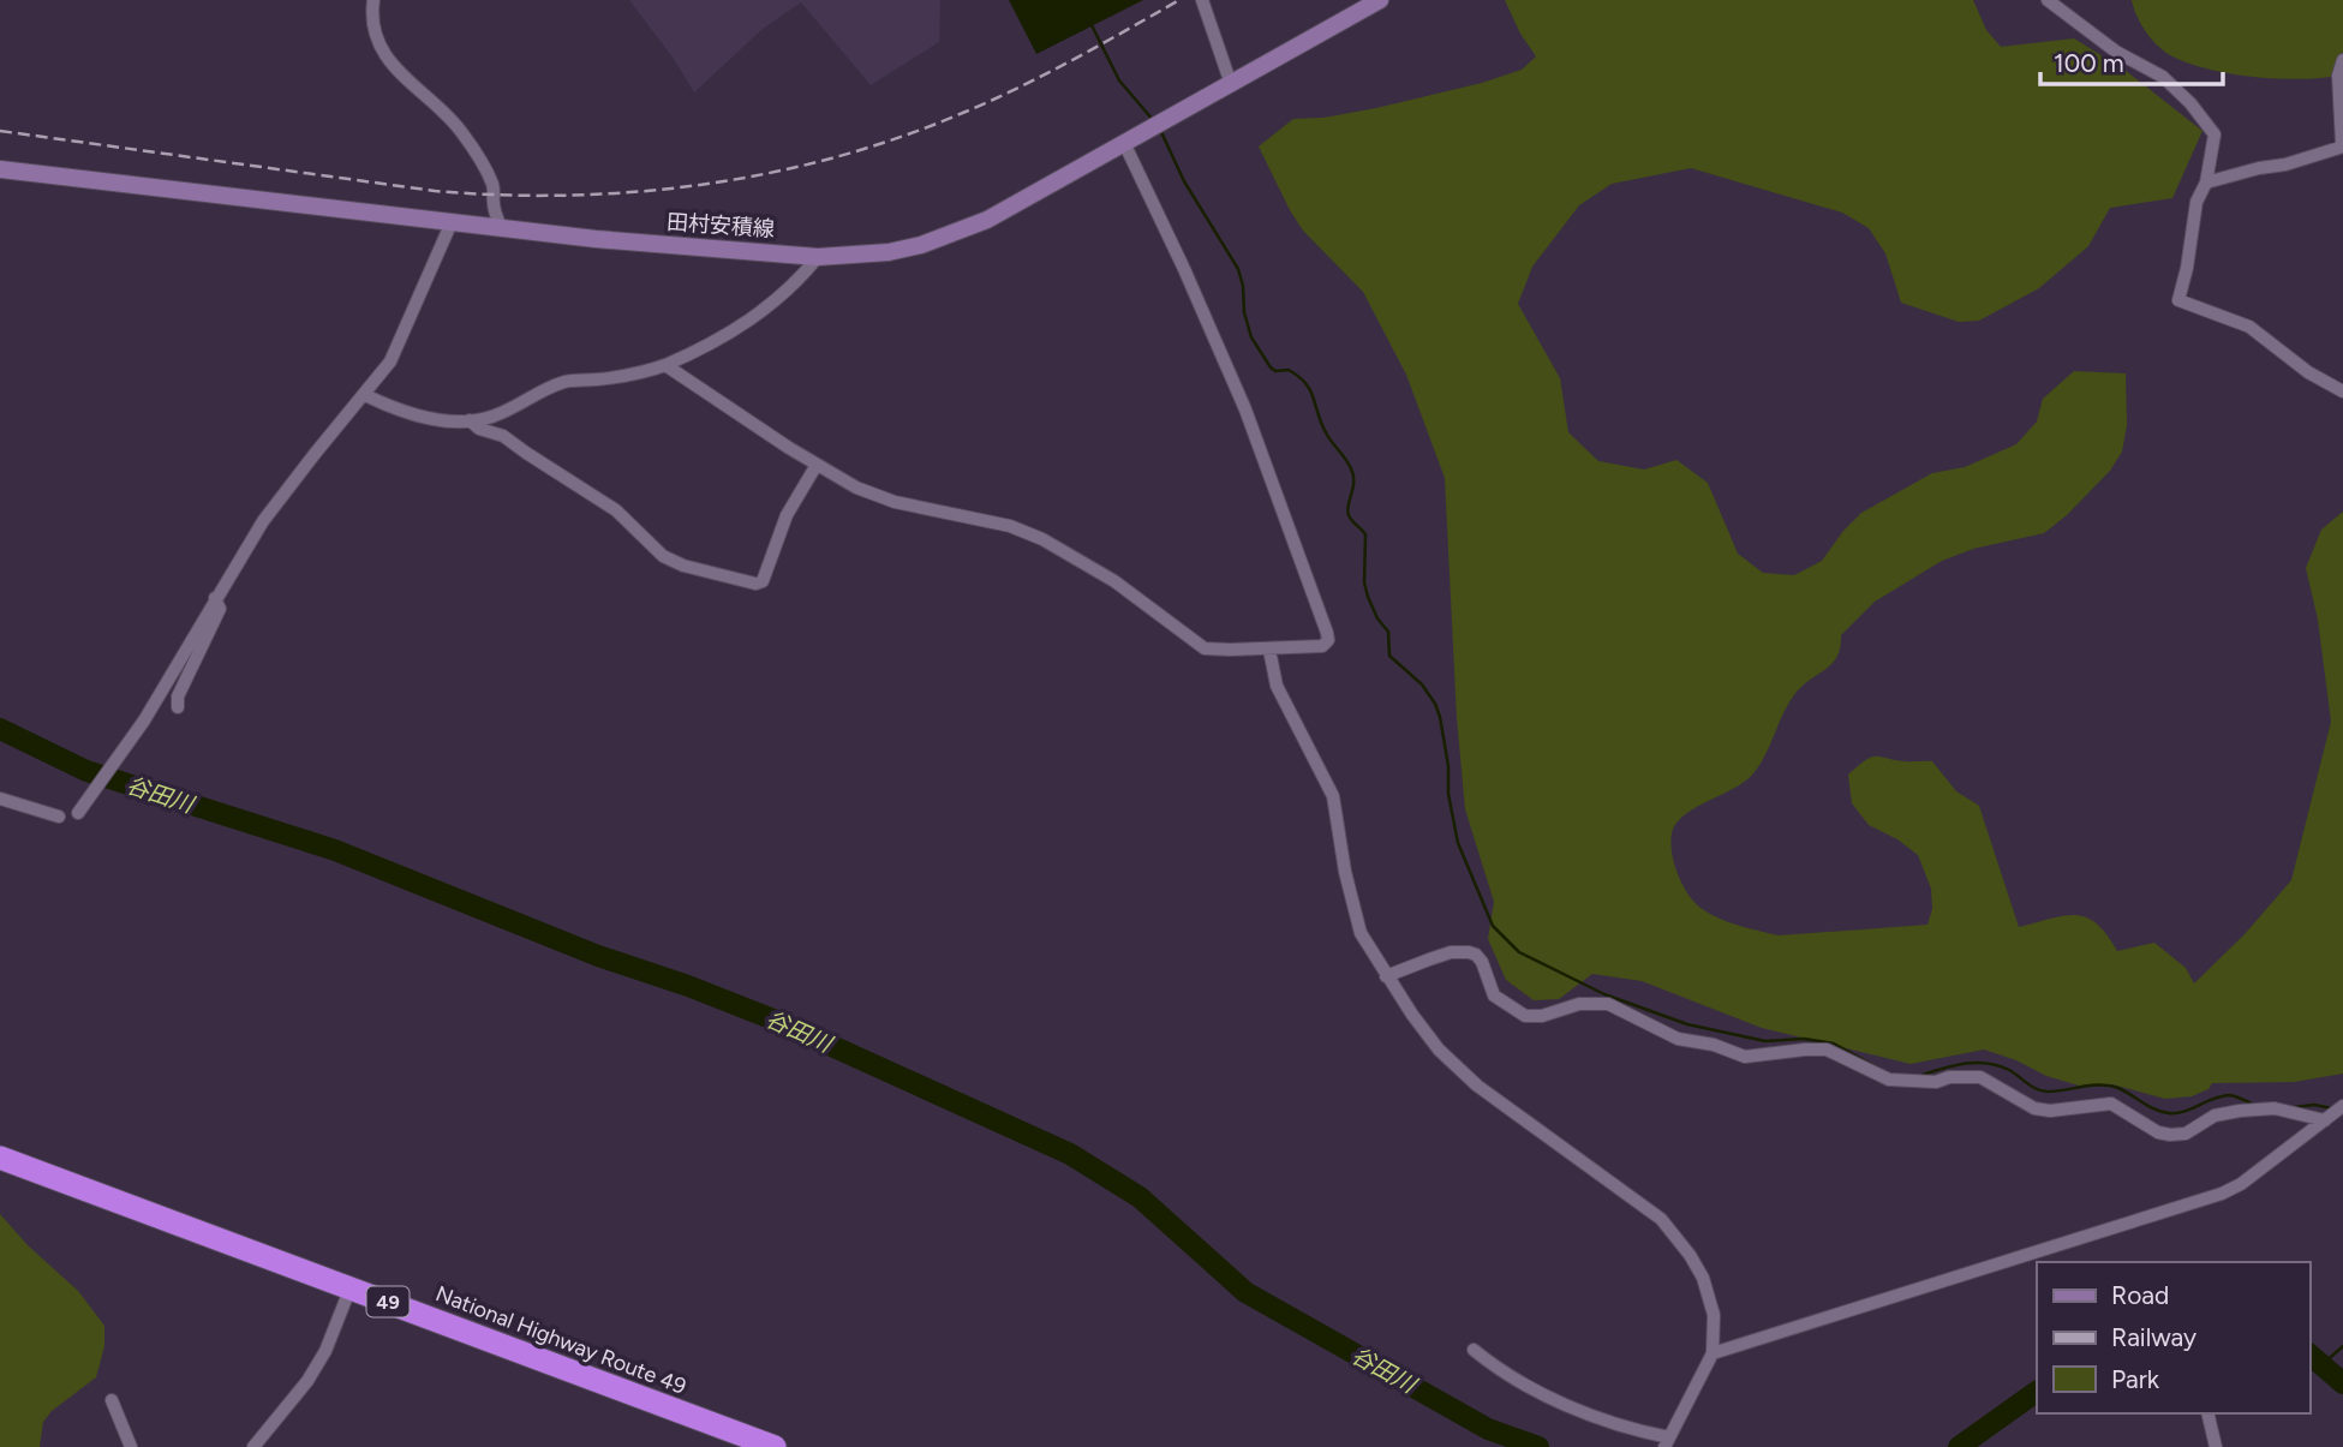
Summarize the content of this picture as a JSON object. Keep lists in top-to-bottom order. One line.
{"streets":{"highway":["49","National Highway Route 49"],"main road":["田村安積線"]},"water":["谷田川"],"legend":["Road","Railway","Park"],"scale_bar":"100 m"}
